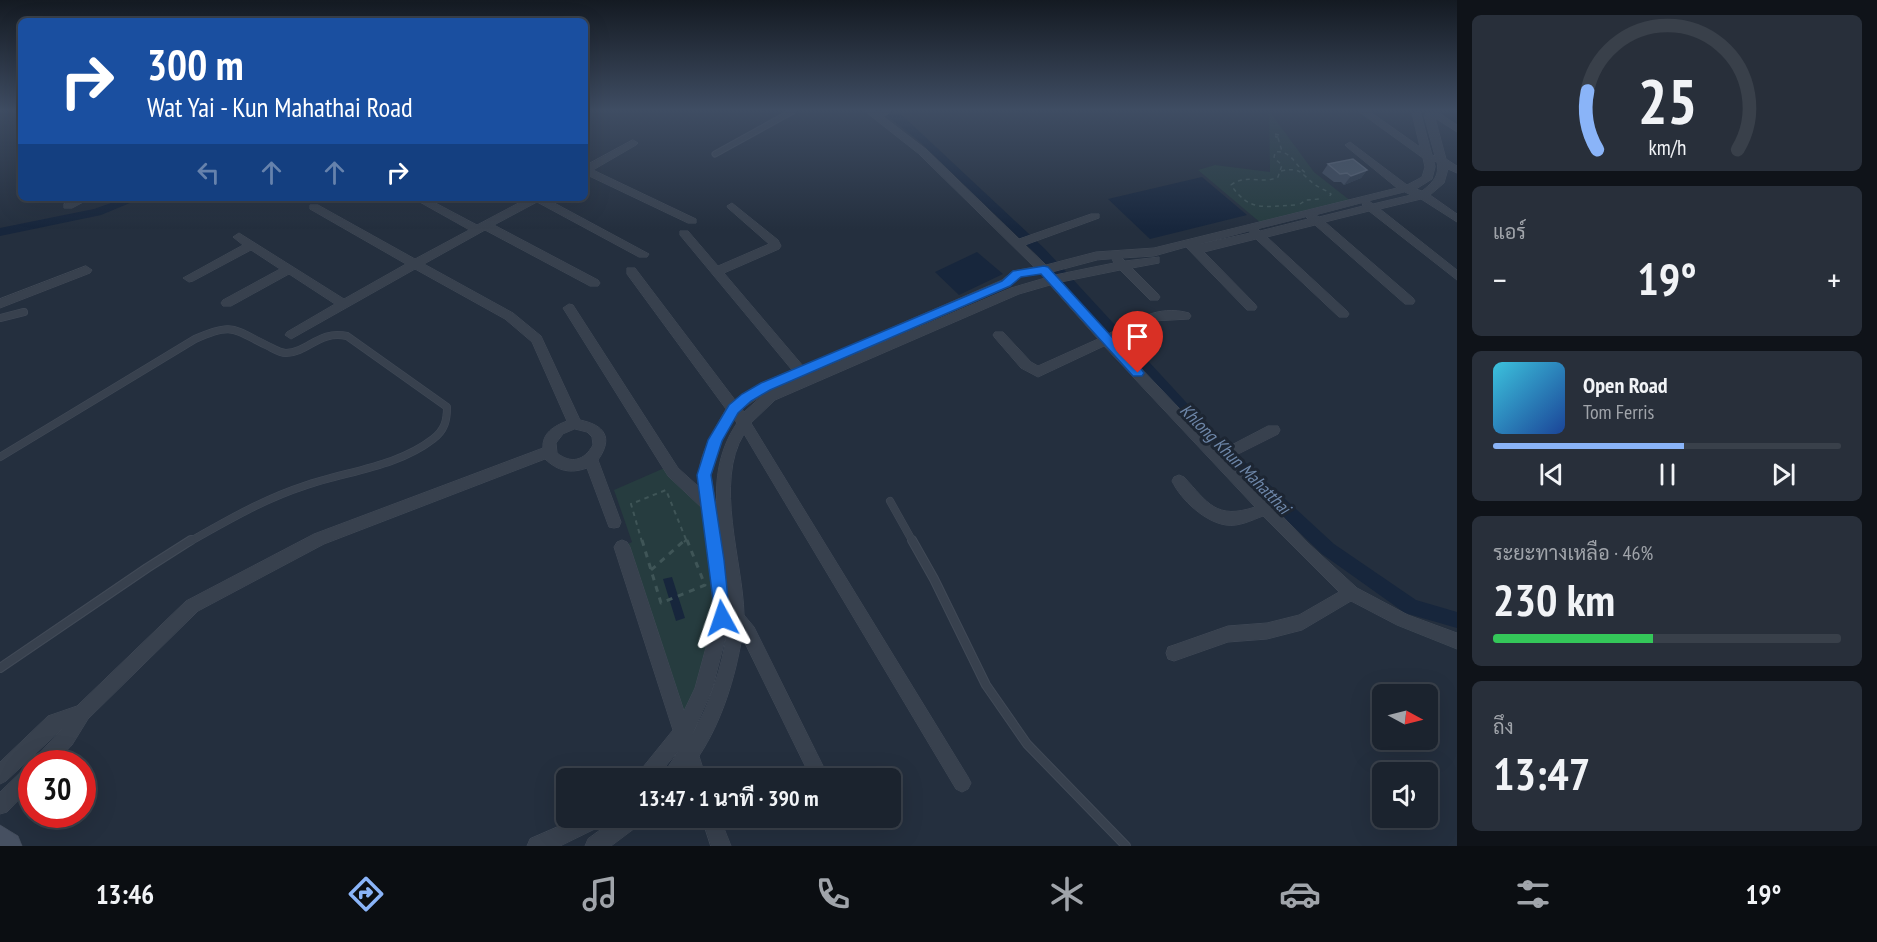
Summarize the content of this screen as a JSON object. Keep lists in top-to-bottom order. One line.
{"water":["Khlong Khun Mahatthai"],"north":"right","page":{"turn":["300 m","Wat Yai - Kun Mahathai Road"],"tile":["แอร์",["ระยะทางเหลือ · 46%","230 km"],["ถึง","13:47"]],"heat":["−","19°","+"],"song":["Open Road","Tom Ferris"],"limit":"30","trip":"13:47 · 1 นาที · 390 m","tabs":["13:46","19°"],"gauge":["25","km/h"]}}
